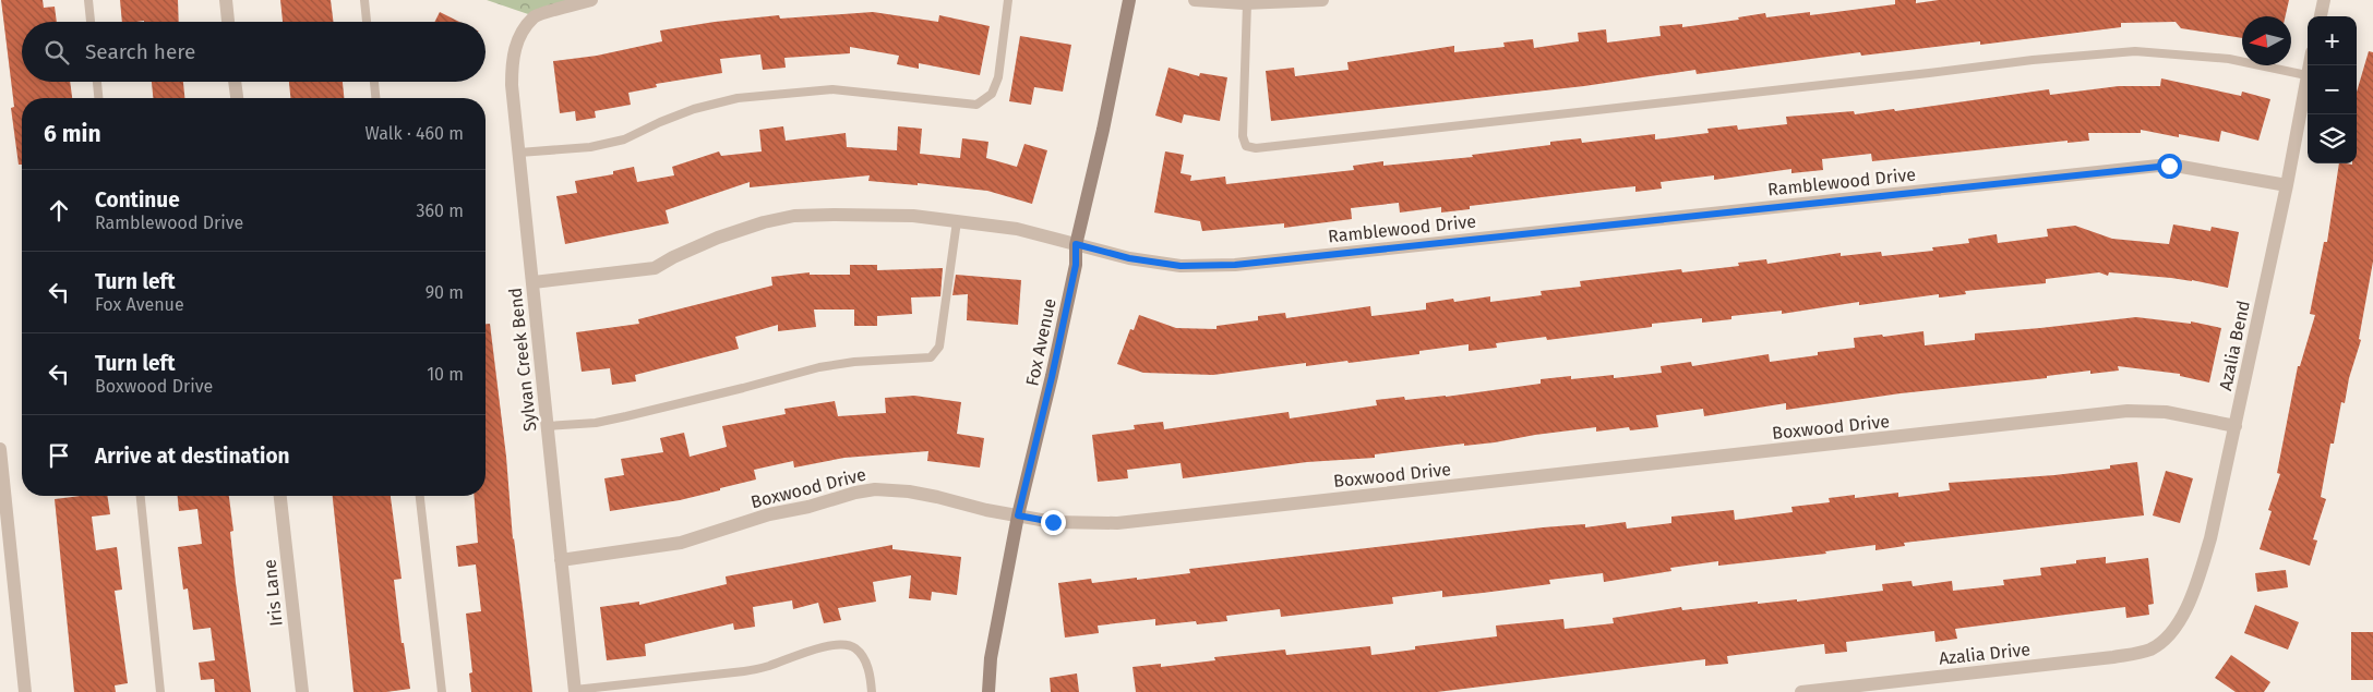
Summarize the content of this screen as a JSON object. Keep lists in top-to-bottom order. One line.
{"streets":{"main road":["Fox Avenue"],"street":["Ramblewood Drive","Azalia Bend","Sylvan Creek Bend","Boxwood Drive","Iris Lane","Azalia Drive"]},"crossings":[["Ramblewood Drive","Fox Avenue"],["Ramblewood Drive","Azalia Bend"],["Ramblewood Drive","Sylvan Creek Bend"],["Fox Avenue","Boxwood Drive"],["Azalia Bend","Boxwood Drive"],["Azalia Bend","Azalia Drive"],["Sylvan Creek Bend","Boxwood Drive"]],"north":"left","page":{"map_buttons":["+","−"],"search":"Search here","heading":["6 min","Walk · 460 m"],"list":[["Continue","Ramblewood Drive","360 m"],["Turn left","Fox Avenue","90 m"],["Turn left","Boxwood Drive","10 m"],"Arrive at destination"]}}
